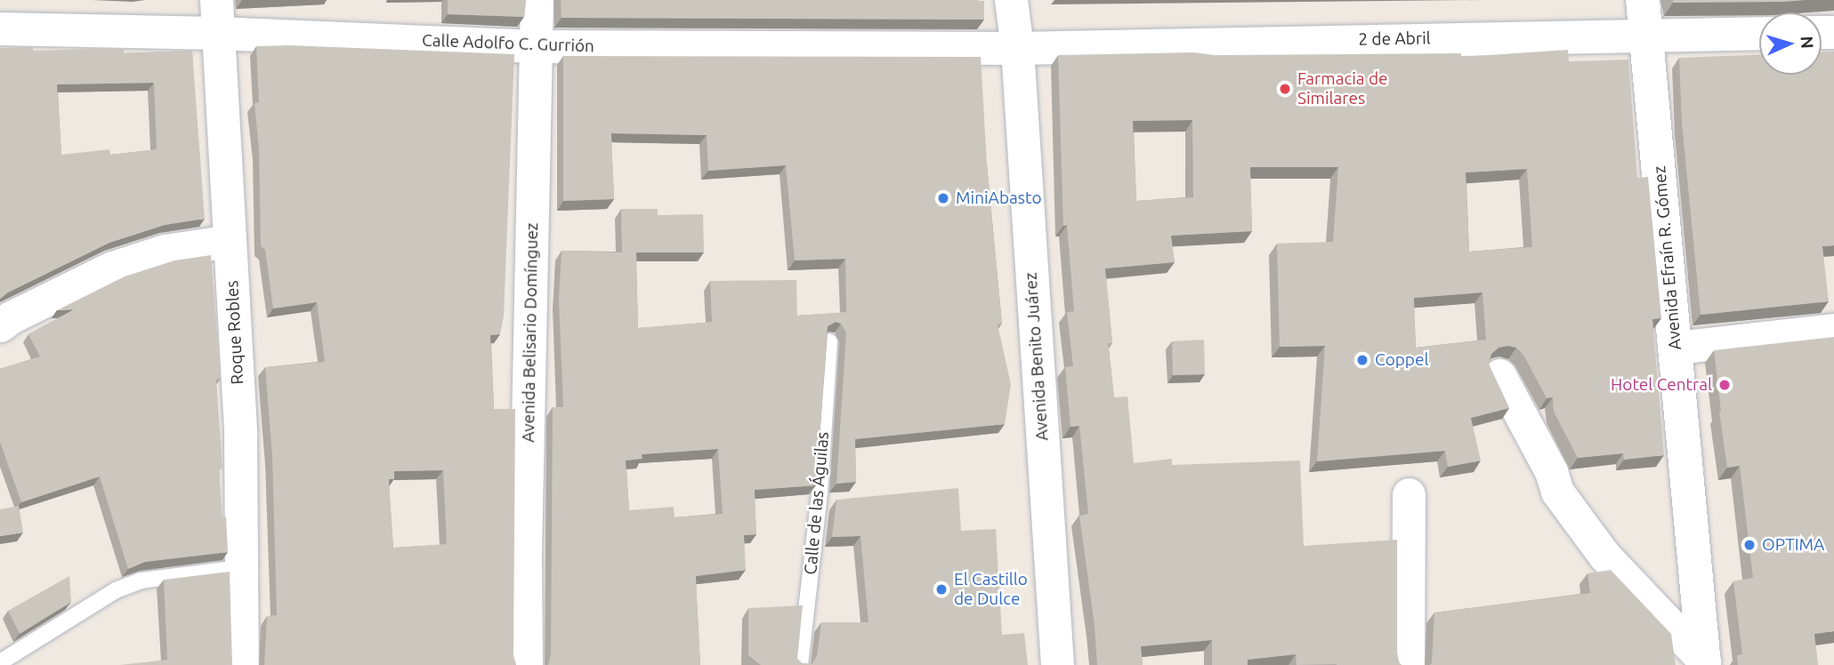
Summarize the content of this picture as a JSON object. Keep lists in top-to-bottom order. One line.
{"streets":{"street":["2 de Abril","Calle Adolfo C. Gurrión","Avenida Efraín R. Gómez","Roque Robles","Avenida Belisario Domínguez","Avenida Benito Juárez"],"lane":["Calle de las Águilas"]},"crossings":[["2 de Abril","Calle Adolfo C. Gurrión"],["2 de Abril","Avenida Efraín R. Gómez"],["2 de Abril","Avenida Benito Juárez"],["Calle Adolfo C. Gurrión","Roque Robles"],["Calle Adolfo C. Gurrión","Avenida Belisario Domínguez"],["Calle Adolfo C. Gurrión","Avenida Benito Juárez"]],"places":["Farmacia de Similares","MiniAbasto","Coppel","Hotel Central","OPTIMA","El Castillo de Dulce"],"north":"right"}
